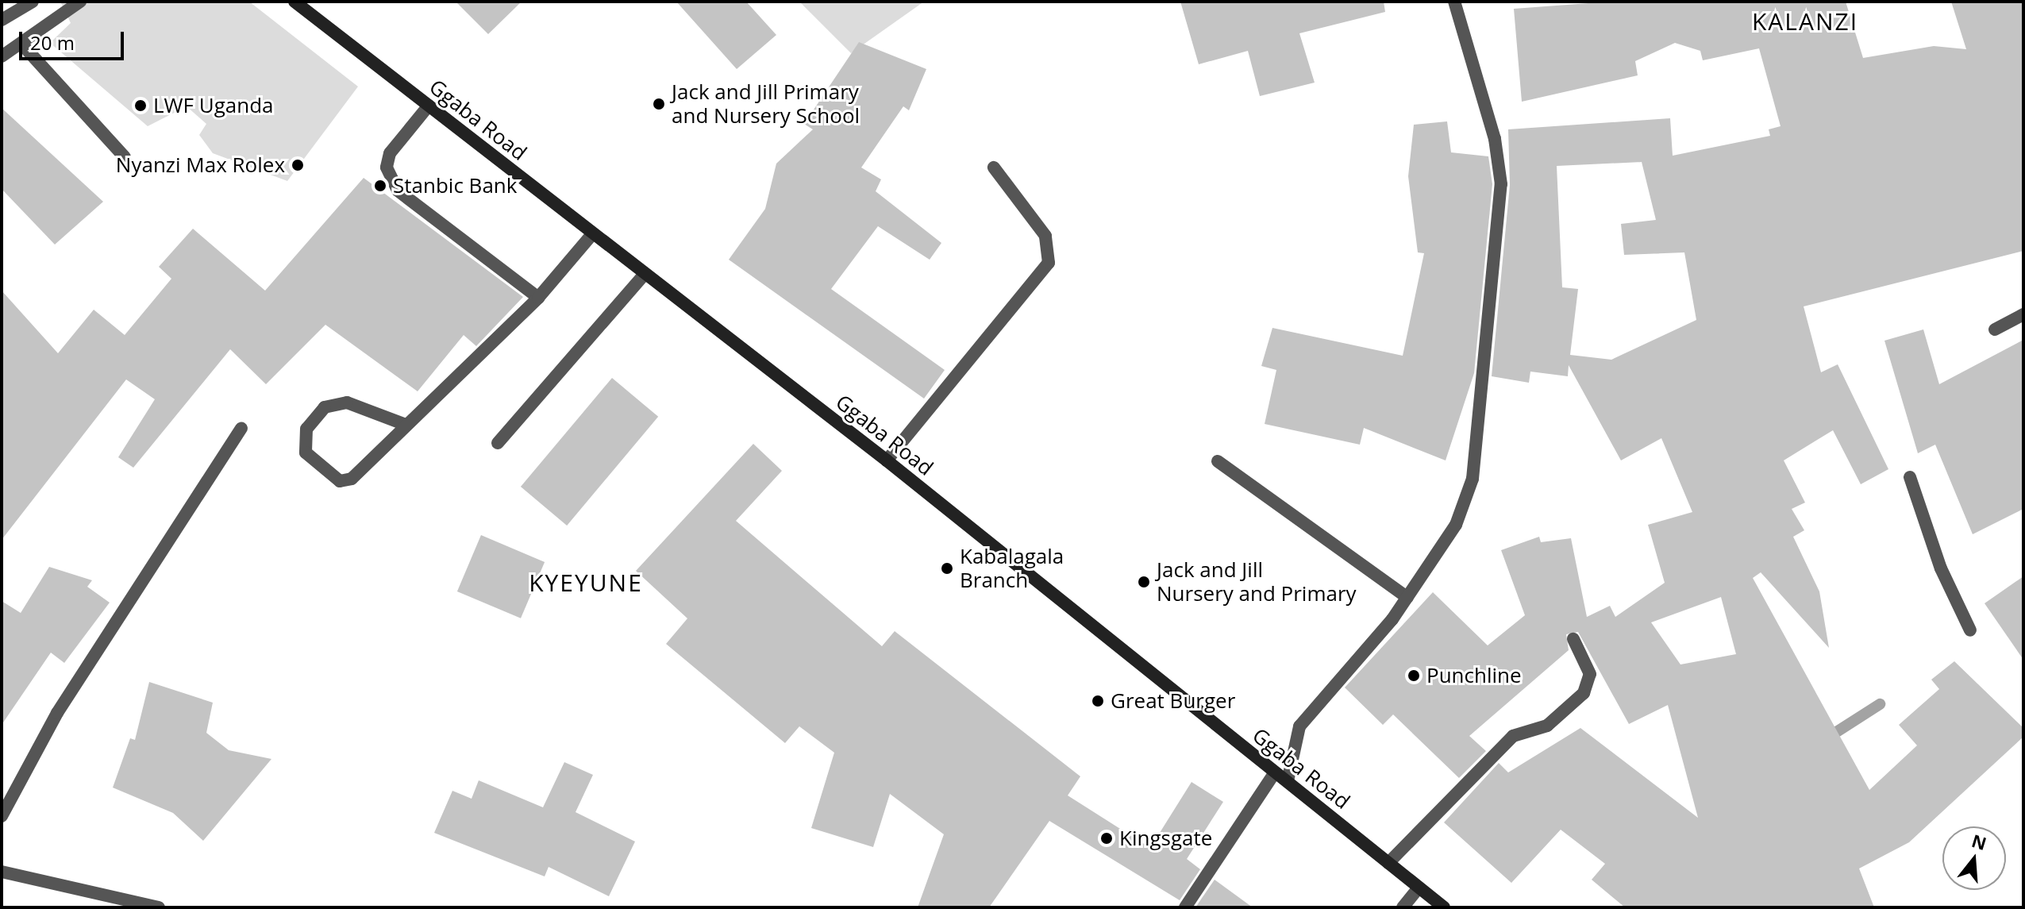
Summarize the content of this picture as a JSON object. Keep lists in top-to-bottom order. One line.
{"streets":{"main road":["Ggaba Road"]},"districts":["KALANZI","KYEYUNE"],"places":["Jack and Jill Primary and Nursery School","LWF Uganda","Nyanzi Max Rolex","Stanbic Bank","Kabalagala Branch","Jack and Jill Nursery and Primary","Punchline","Great Burger","Kingsgate"],"scale_bar":"20 m","north":"top"}
